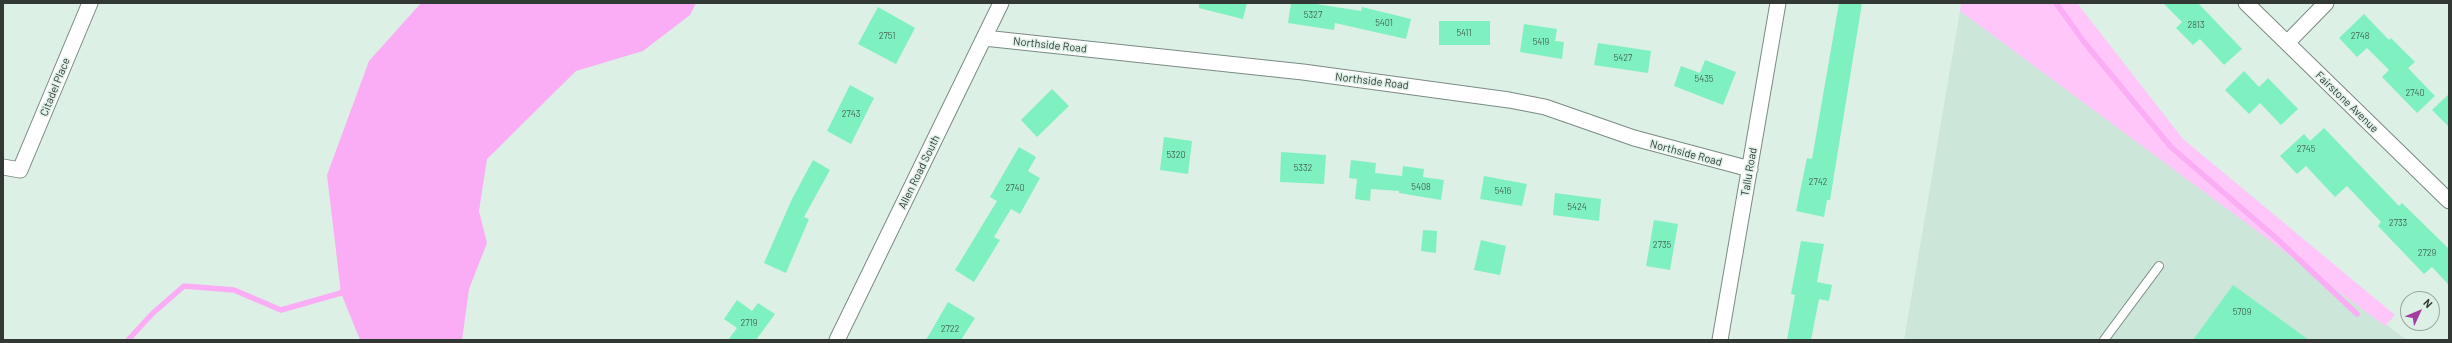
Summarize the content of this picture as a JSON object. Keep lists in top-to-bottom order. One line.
{"streets":{"street":["Northside Road","Citadel Place","Fairstone Avenue","Allen Road South","Tallu Road"]},"crossings":[["Northside Road","Allen Road South"],["Northside Road","Tallu Road"]],"house_numbers":["5327","5401","2813","5411","2751","2748","5419","5427","5435","2740","2743","2745","5320","5332","2742","5408","2740","5416","5424","2733","2735","2729","5709","2719","2722"],"north":"top right"}
